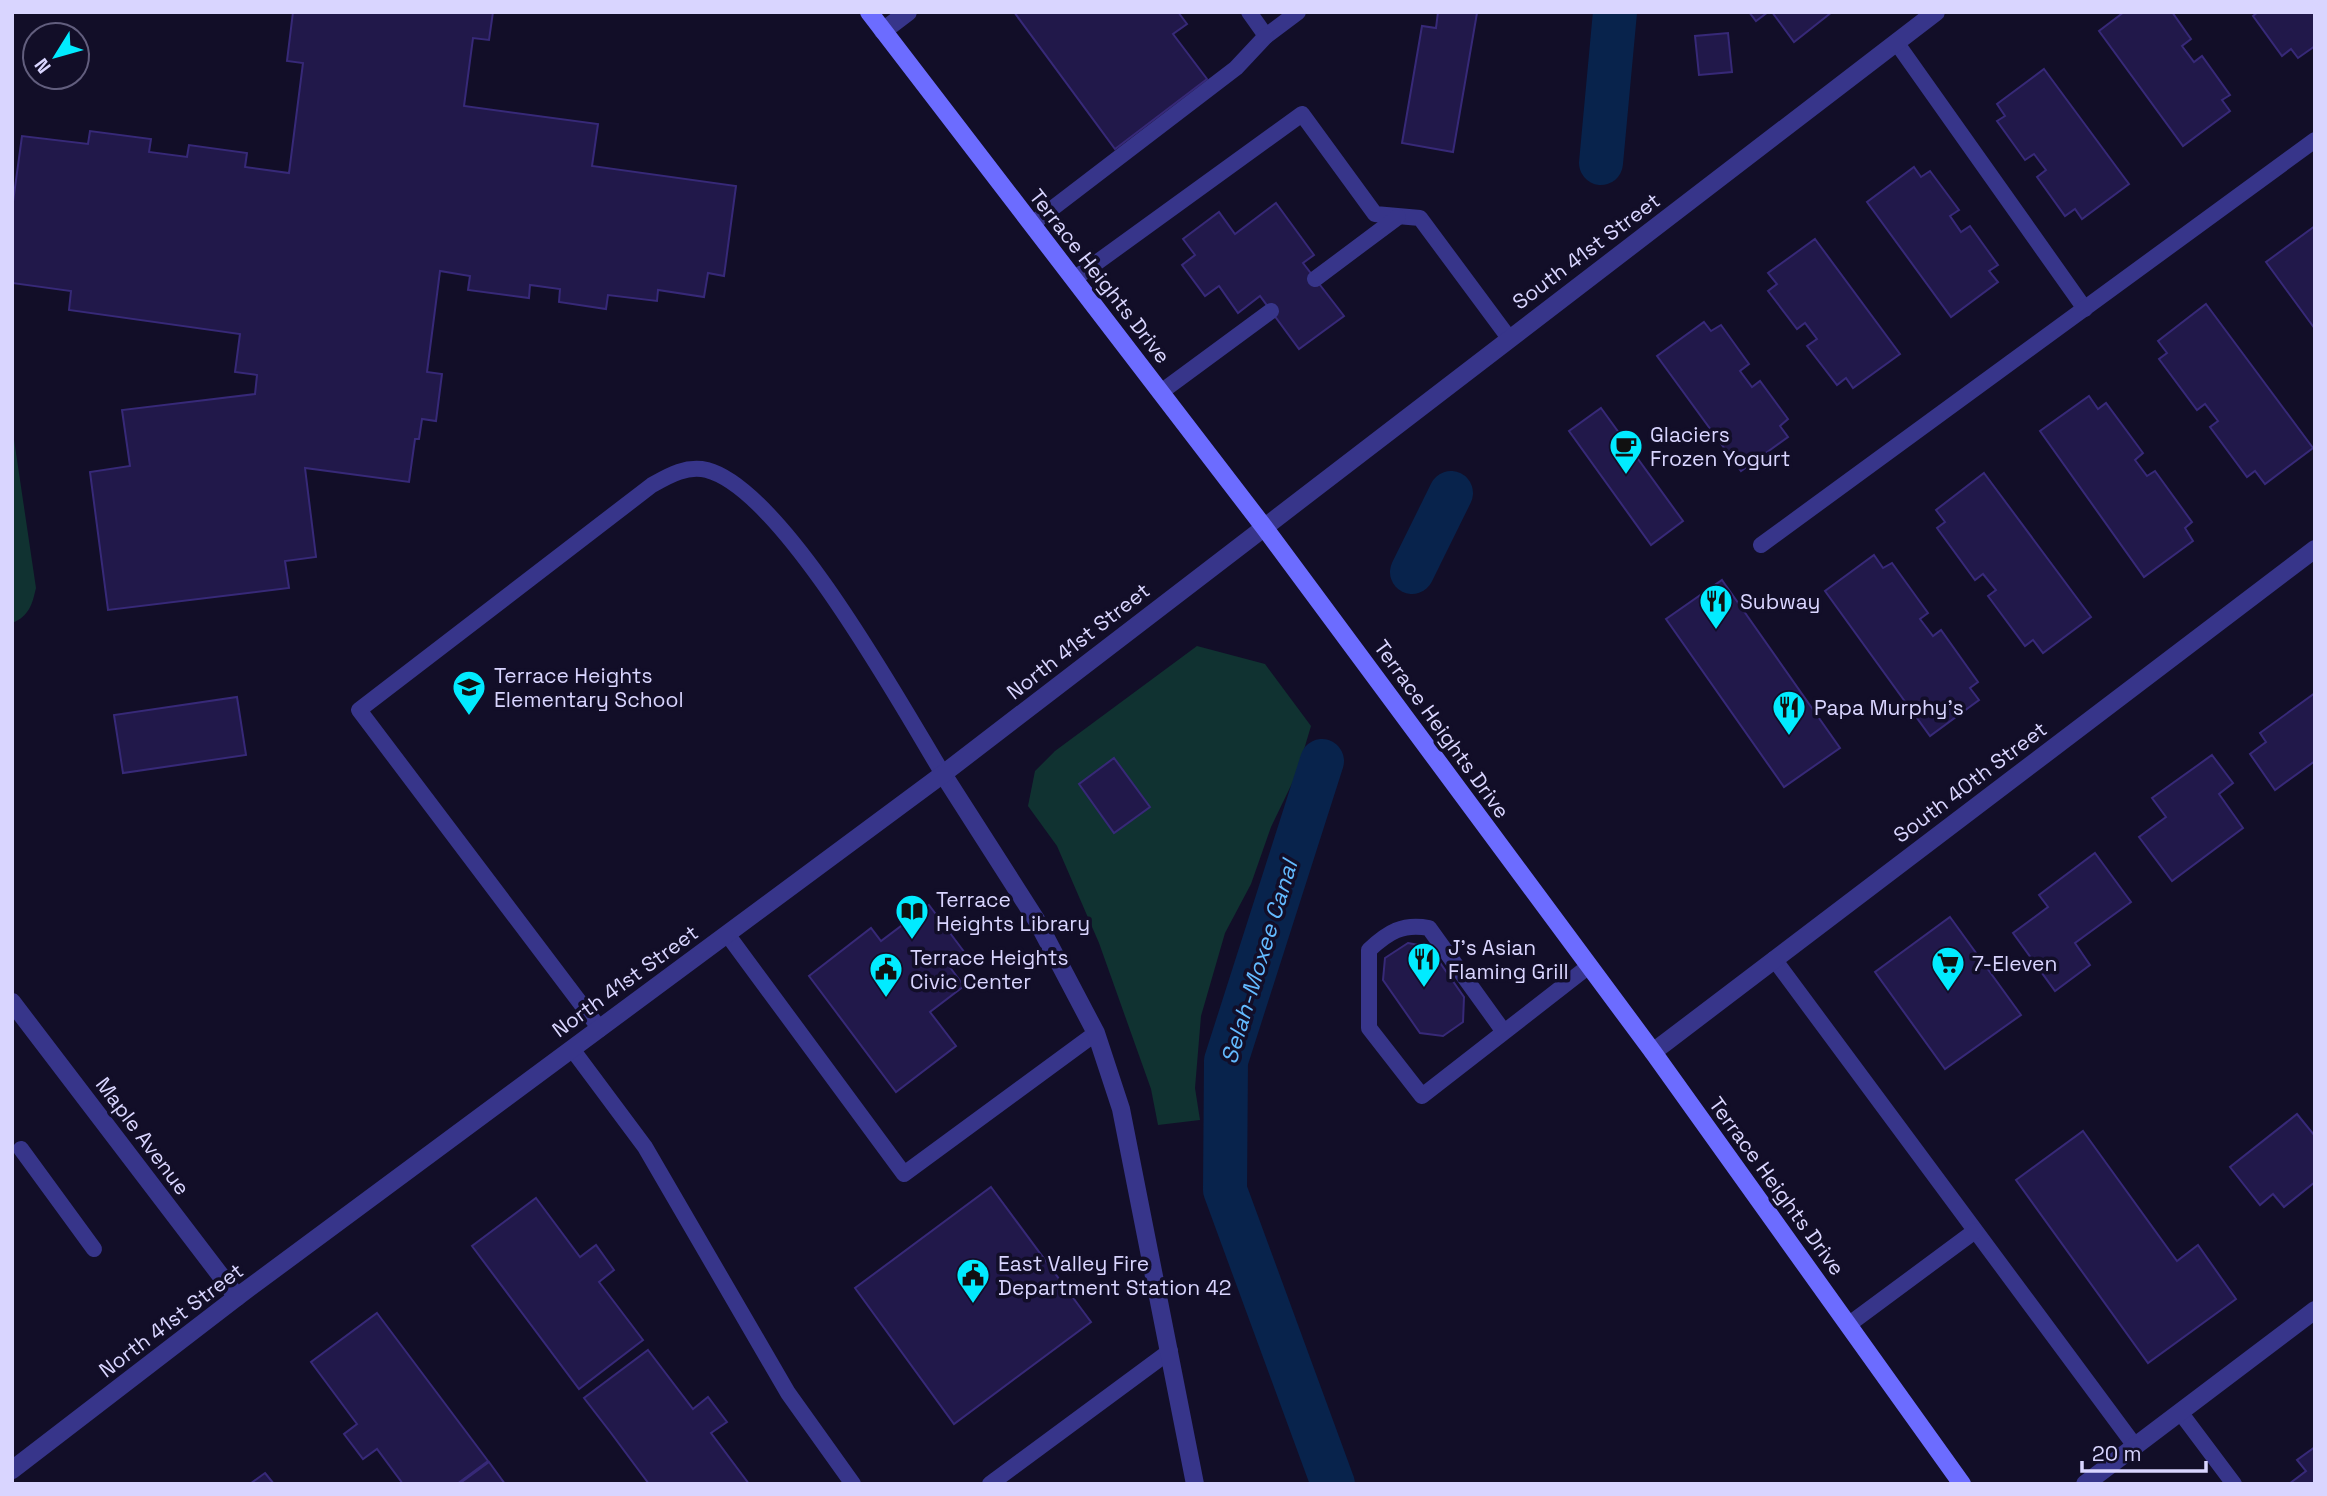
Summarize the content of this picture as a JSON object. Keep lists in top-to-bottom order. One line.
{"streets":{"main road":["Terrace Heights Drive"],"street":["South 41st Street","North 41st Street","South 40th Street","Maple Avenue"]},"crossings":[["South 41st Street","Terrace Heights Drive"],["South 41st Street","North 41st Street"],["Terrace Heights Drive","North 41st Street"],["Terrace Heights Drive","South 40th Street"],["North 41st Street","Maple Avenue"]],"water":["Selah-Moxee Canal"],"places":{"cafe":["Glaciers Frozen Yogurt"],"restaurant":["Subway","Papa Murphy's","J's Asian Flaming Grill"],"school or university":["Terrace Heights Elementary School"],"library":["Terrace Heights Library"],"supermarket":["7-Eleven"],"public building":["Terrace Heights Civic Center","East Valley Fire Department Station 42"]},"scale_bar":"20 m","north":"bottom left"}
